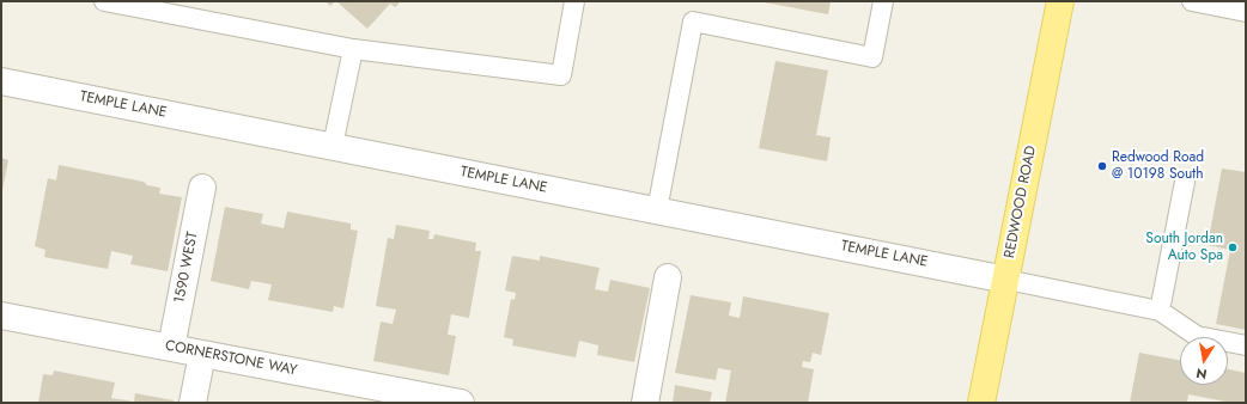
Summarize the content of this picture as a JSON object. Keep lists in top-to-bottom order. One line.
{"streets":{"main road":["REDWOOD ROAD"],"street":["TEMPLE LANE","1590 WEST","CORNERSTONE WAY"]},"crossings":[["TEMPLE LANE","REDWOOD ROAD"],["1590 WEST","CORNERSTONE WAY"]],"places":["Redwood Road @ 10198 South","South Jordan Auto Spa"],"north":"bottom"}
